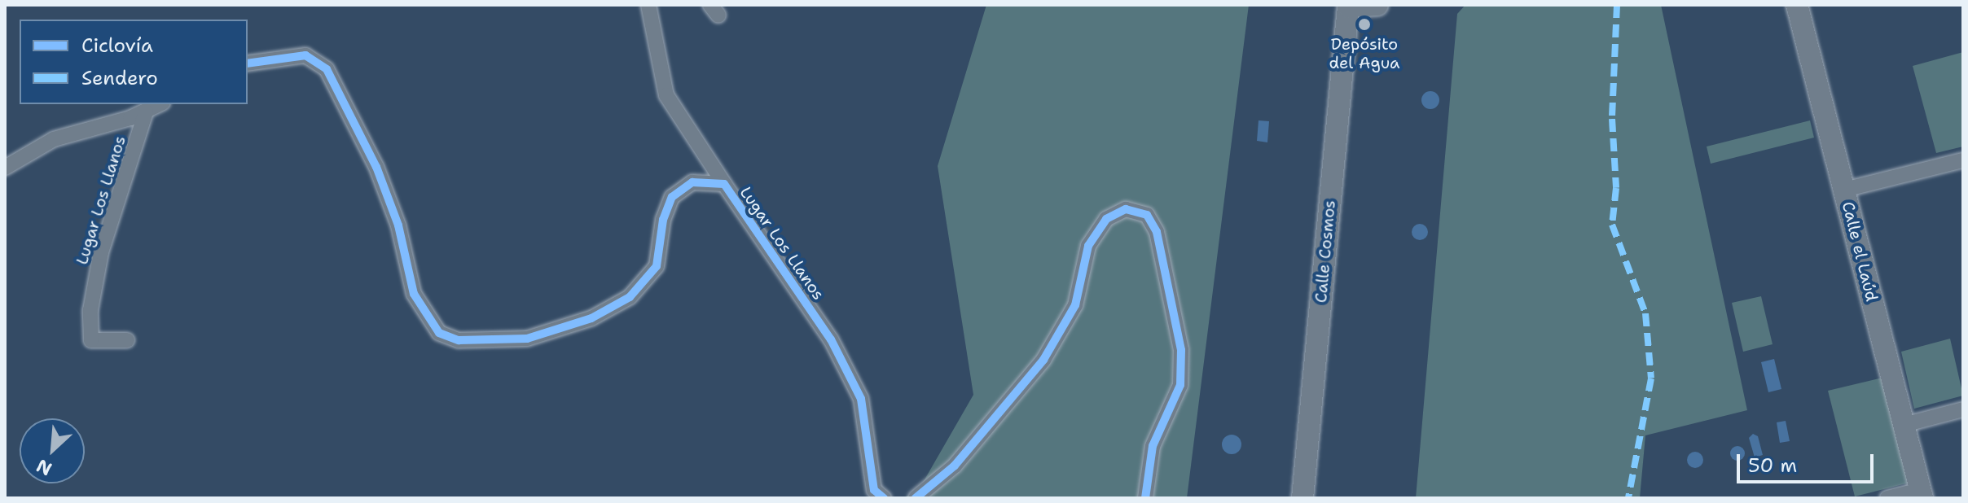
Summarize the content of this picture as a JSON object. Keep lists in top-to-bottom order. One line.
{"streets":{"street":["Lugar Los Llanos","Calle Cosmos","Calle el Laúd"]},"places":["Depósito del Agua"],"legend":["Ciclovía","Sendero"],"scale_bar":"50 m","north":"bottom left"}
